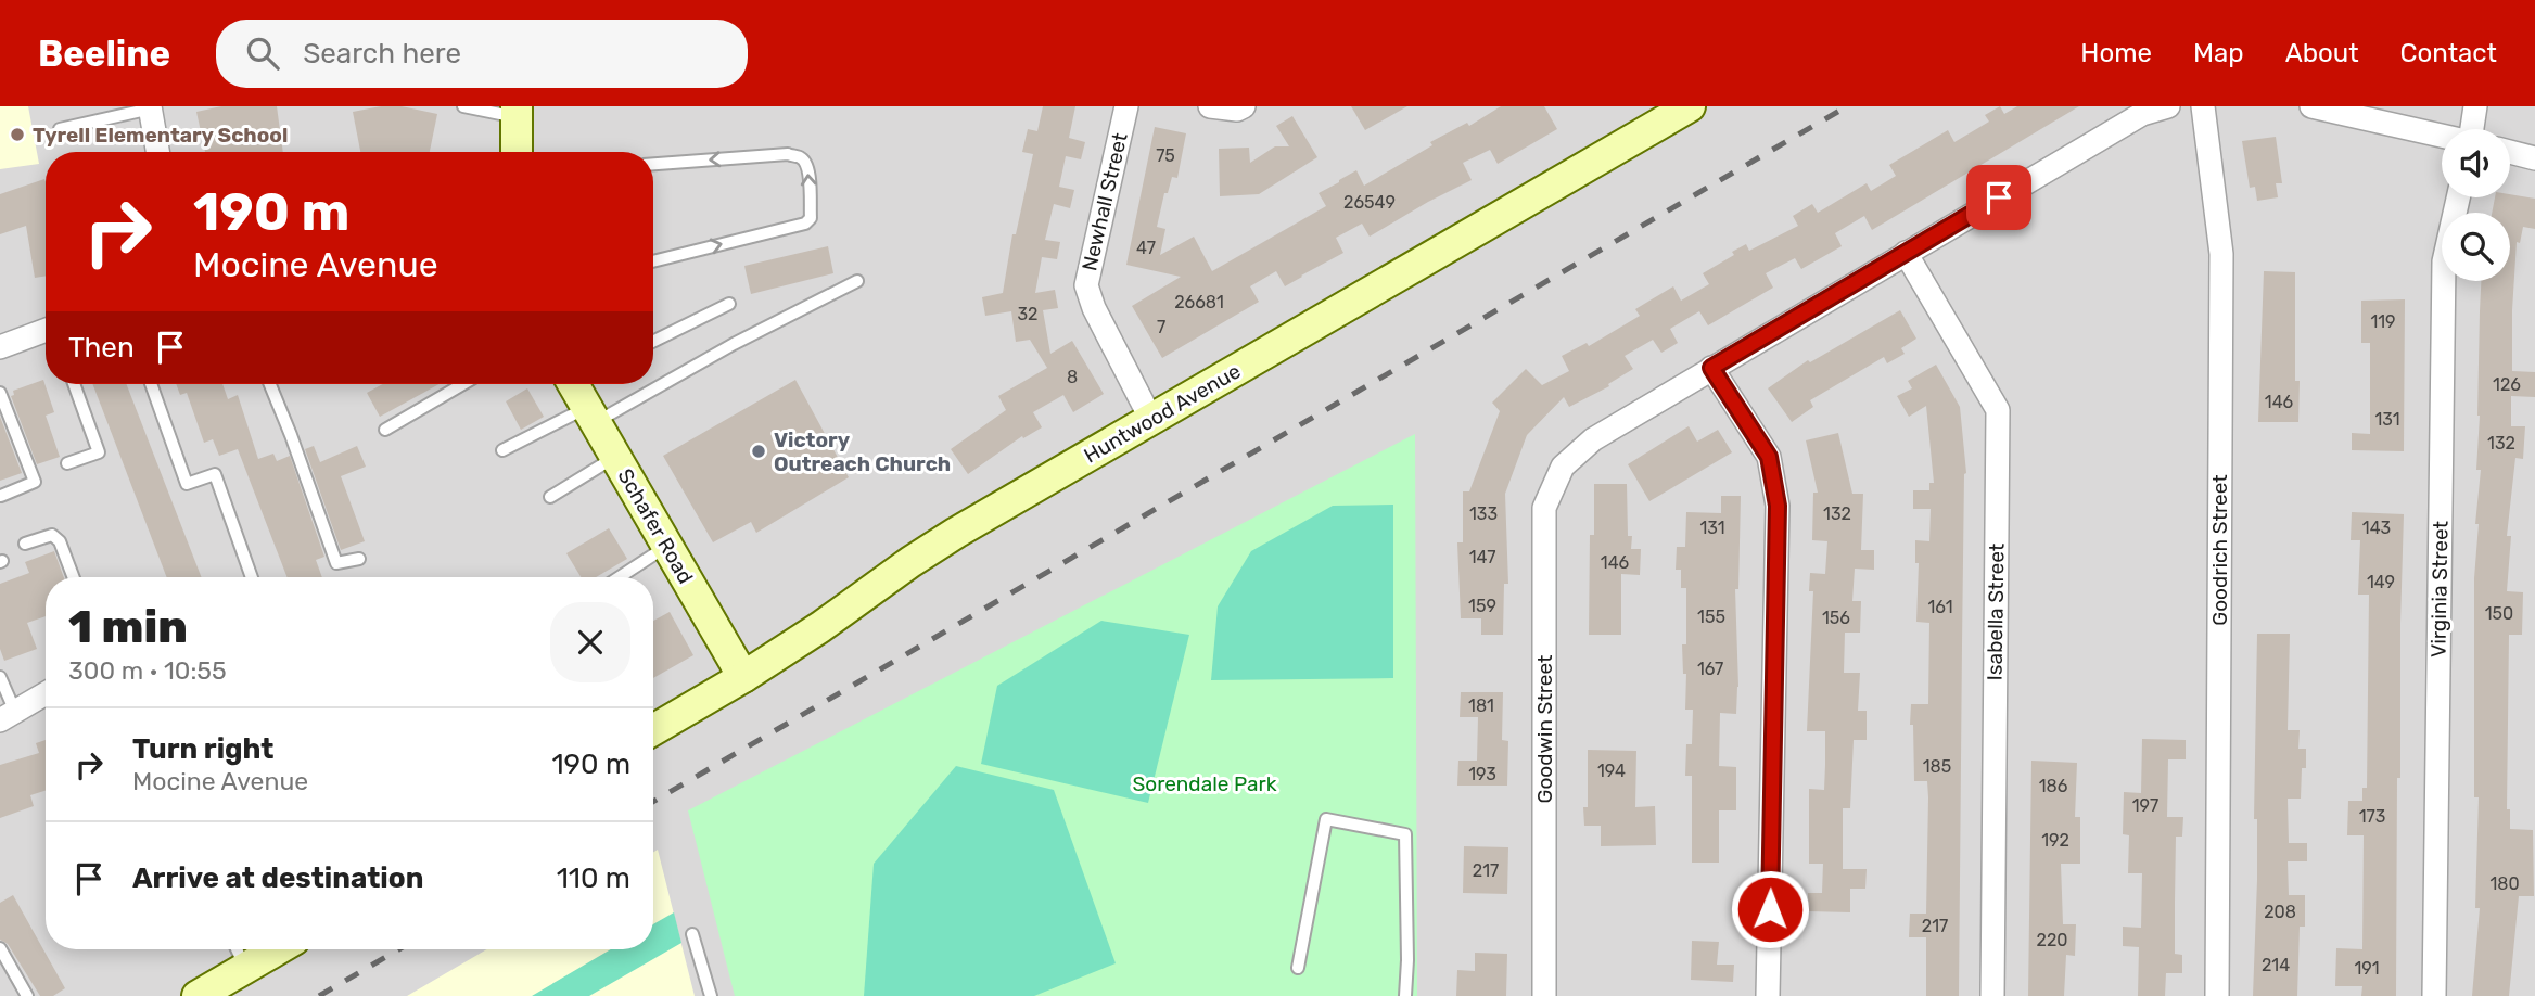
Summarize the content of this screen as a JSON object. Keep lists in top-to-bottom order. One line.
{"streets":{"street":["Newhall Street","Huntwood Avenue","Schafer Road","Goodrich Street","Virginia Street","Isabella Street","Goodwin Street"]},"crossings":[["Newhall Street","Huntwood Avenue"],["Huntwood Avenue","Schafer Road"]],"parks":["Sorendale Park"],"places":["Tyrell Elementary School","Victory Outreach Church"],"house_numbers":["75","26549","47","26681","32","119","7","8","126","146","131","132","133","132","131","143","147","146","149","159","161","150","155","156","167","181","185","194","193","186","197","173","192","217","180","208","217","220","214","191"],"page":{"header":"Beeline","search":"Search here","nav":["Home","Map","About","Contact"],"turn":["190 m","Mocine Avenue"],"then":"Then","heading":["1 min","300 m · 10:55"],"list":[{"name":"Turn right","note":"Mocine Avenue","value":"190 m"},{"name":"Arrive at destination","value":"110 m"}]}}
